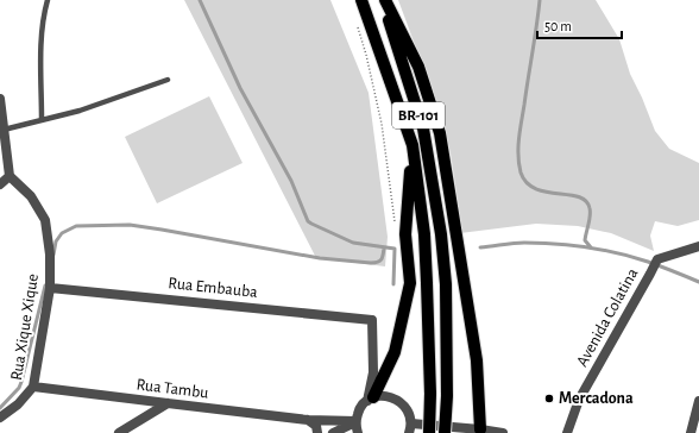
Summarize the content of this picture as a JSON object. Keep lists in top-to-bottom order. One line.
{"streets":{"main road":["BR-101"],"street":["Rua Embauba","Avenida Colatina","Rua Xique Xique","Rua Tambu"]},"crossings":[["Rua Embauba","Rua Xique Xique"],["Rua Xique Xique","Rua Tambu"]],"places":["Mercadona"],"scale_bar":"50 m"}
